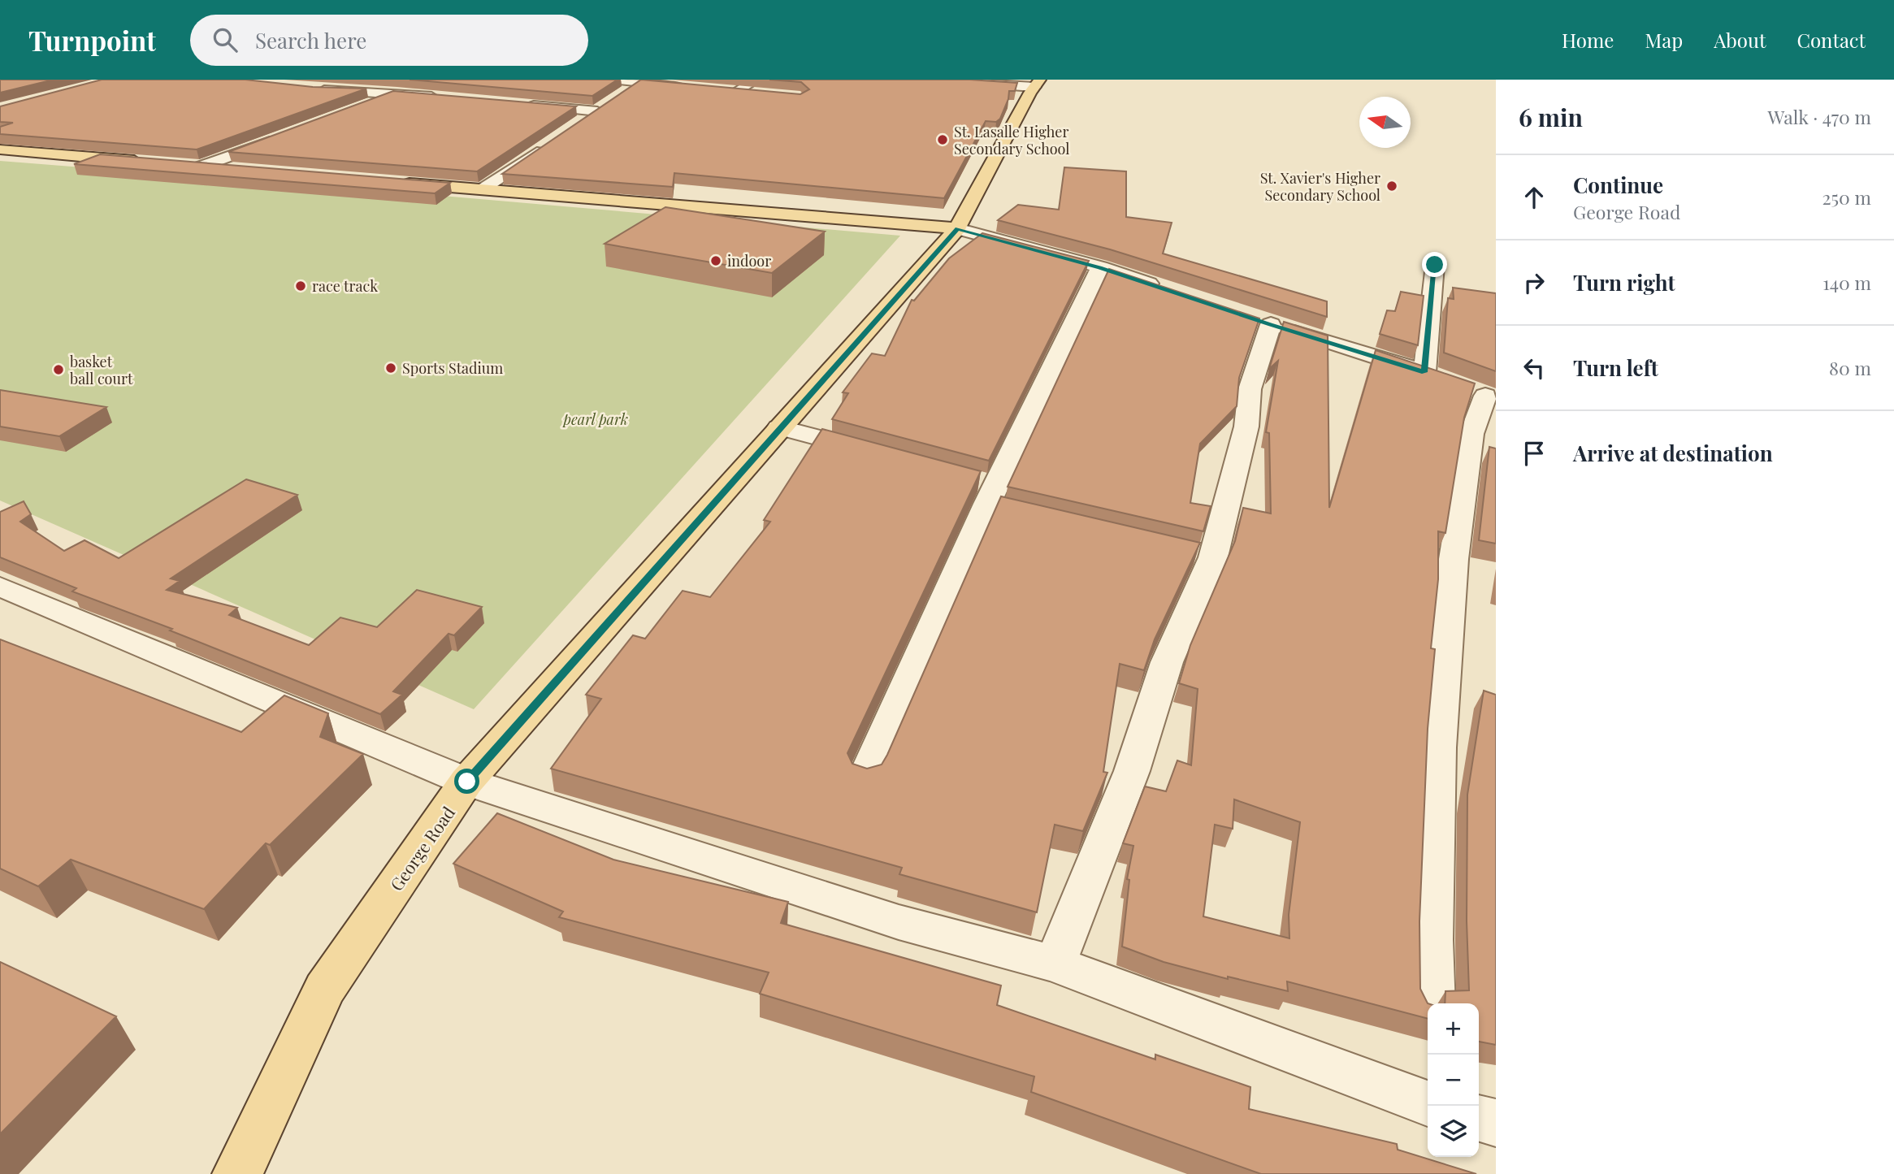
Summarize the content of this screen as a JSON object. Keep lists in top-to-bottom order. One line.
{"streets":{"main road":["George Road"]},"parks":["pearl park"],"places":["St. Lasalle Higher Secondary School","St. Xavier's Higher Secondary School","indoor","race track","Sports Stadium","basket ball court"],"north":"left","page":{"header":"Turnpoint","search":"Search here","nav":["Home","Map","About","Contact"],"heading":["6 min","Walk · 470 m"],"list":[["Continue","George Road","250 m"],["Turn right","140 m"],["Turn left","80 m"],"Arrive at destination"],"map_buttons":["+","−"]}}
